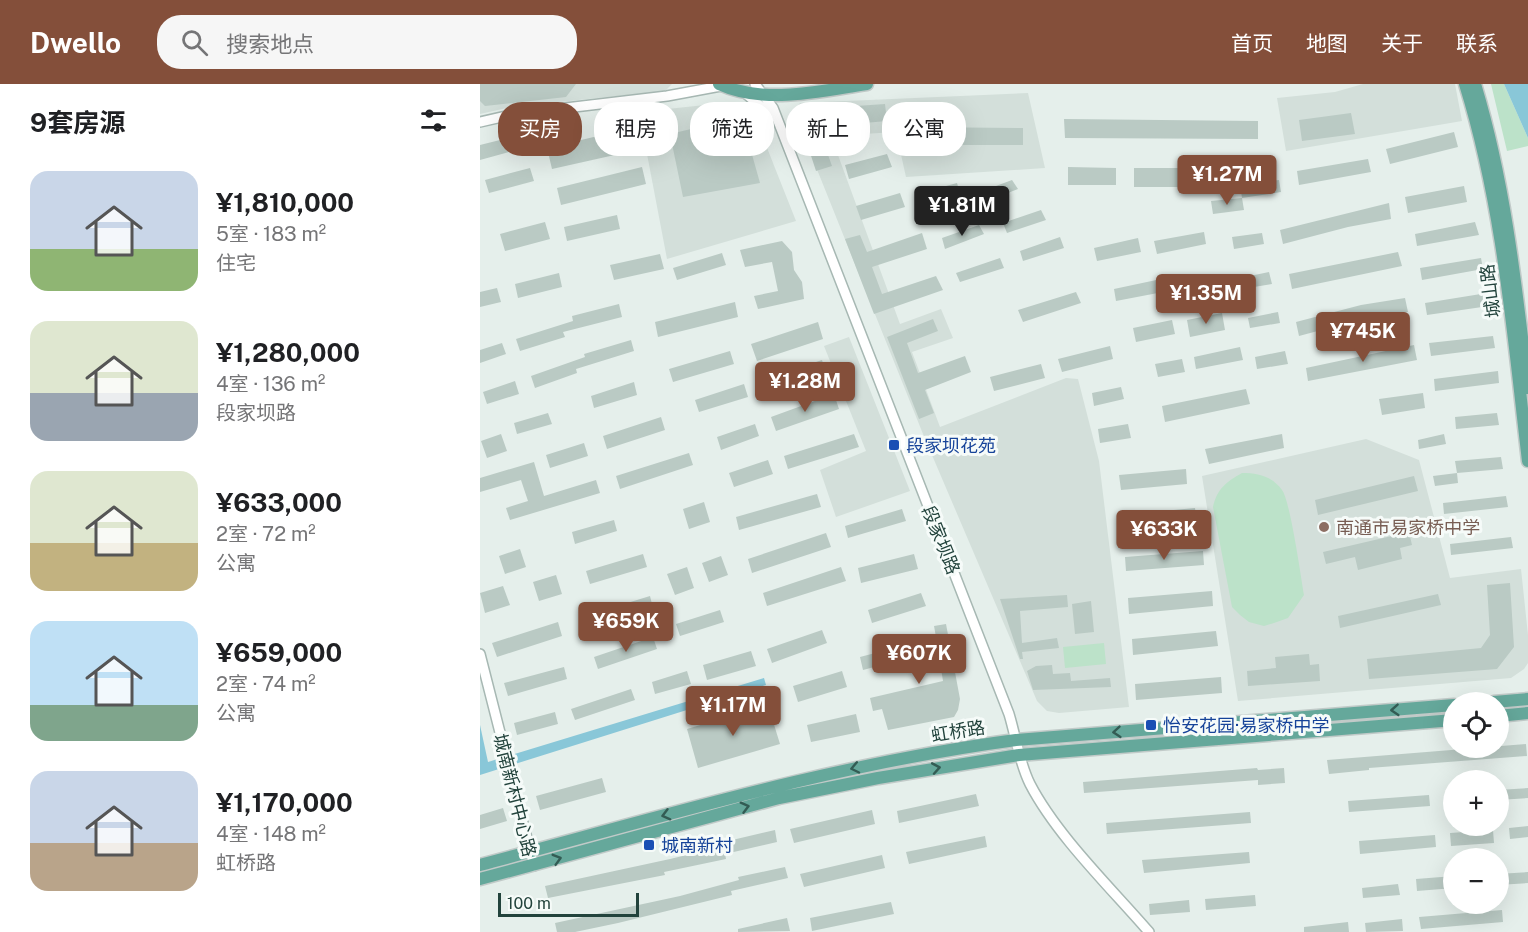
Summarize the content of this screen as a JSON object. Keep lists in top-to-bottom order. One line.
{"streets":{"main road":["城山路","虹桥路"],"street":["段家坝路","城南新村中心路"]},"crossings":[["段家坝路","虹桥路"],["虹桥路","城南新村中心路"]],"places":{"transit":["段家坝花苑","怡安花园·易家桥中学","城南新村"],"other":["南通市易家桥中学"]},"scale_bar":"100 m","page":{"header":"Dwello","search":"搜索地点","nav":["首页","地图","关于","联系"],"heading":"9套房源","chip":["买房","租房","筛选","新上","公寓"],"price":["¥1.27M","¥1.81M","¥1.35M","¥745K","¥1.28M","¥633K","¥659K","¥607K","¥1.17M"],"list":[{"name":"¥1,810,000","note":"5室 · 183 m² · 住宅"},{"name":"¥1,280,000","note":"4室 · 136 m² · 段家坝路"},{"name":"¥633,000","note":"2室 · 72 m² · 公寓"},{"name":"¥659,000","note":"2室 · 74 m² · 公寓"},{"name":"¥1,170,000","note":"4室 · 148 m² · 虹桥路"}],"map_buttons":["+","−"],"scale":"100 m"}}
